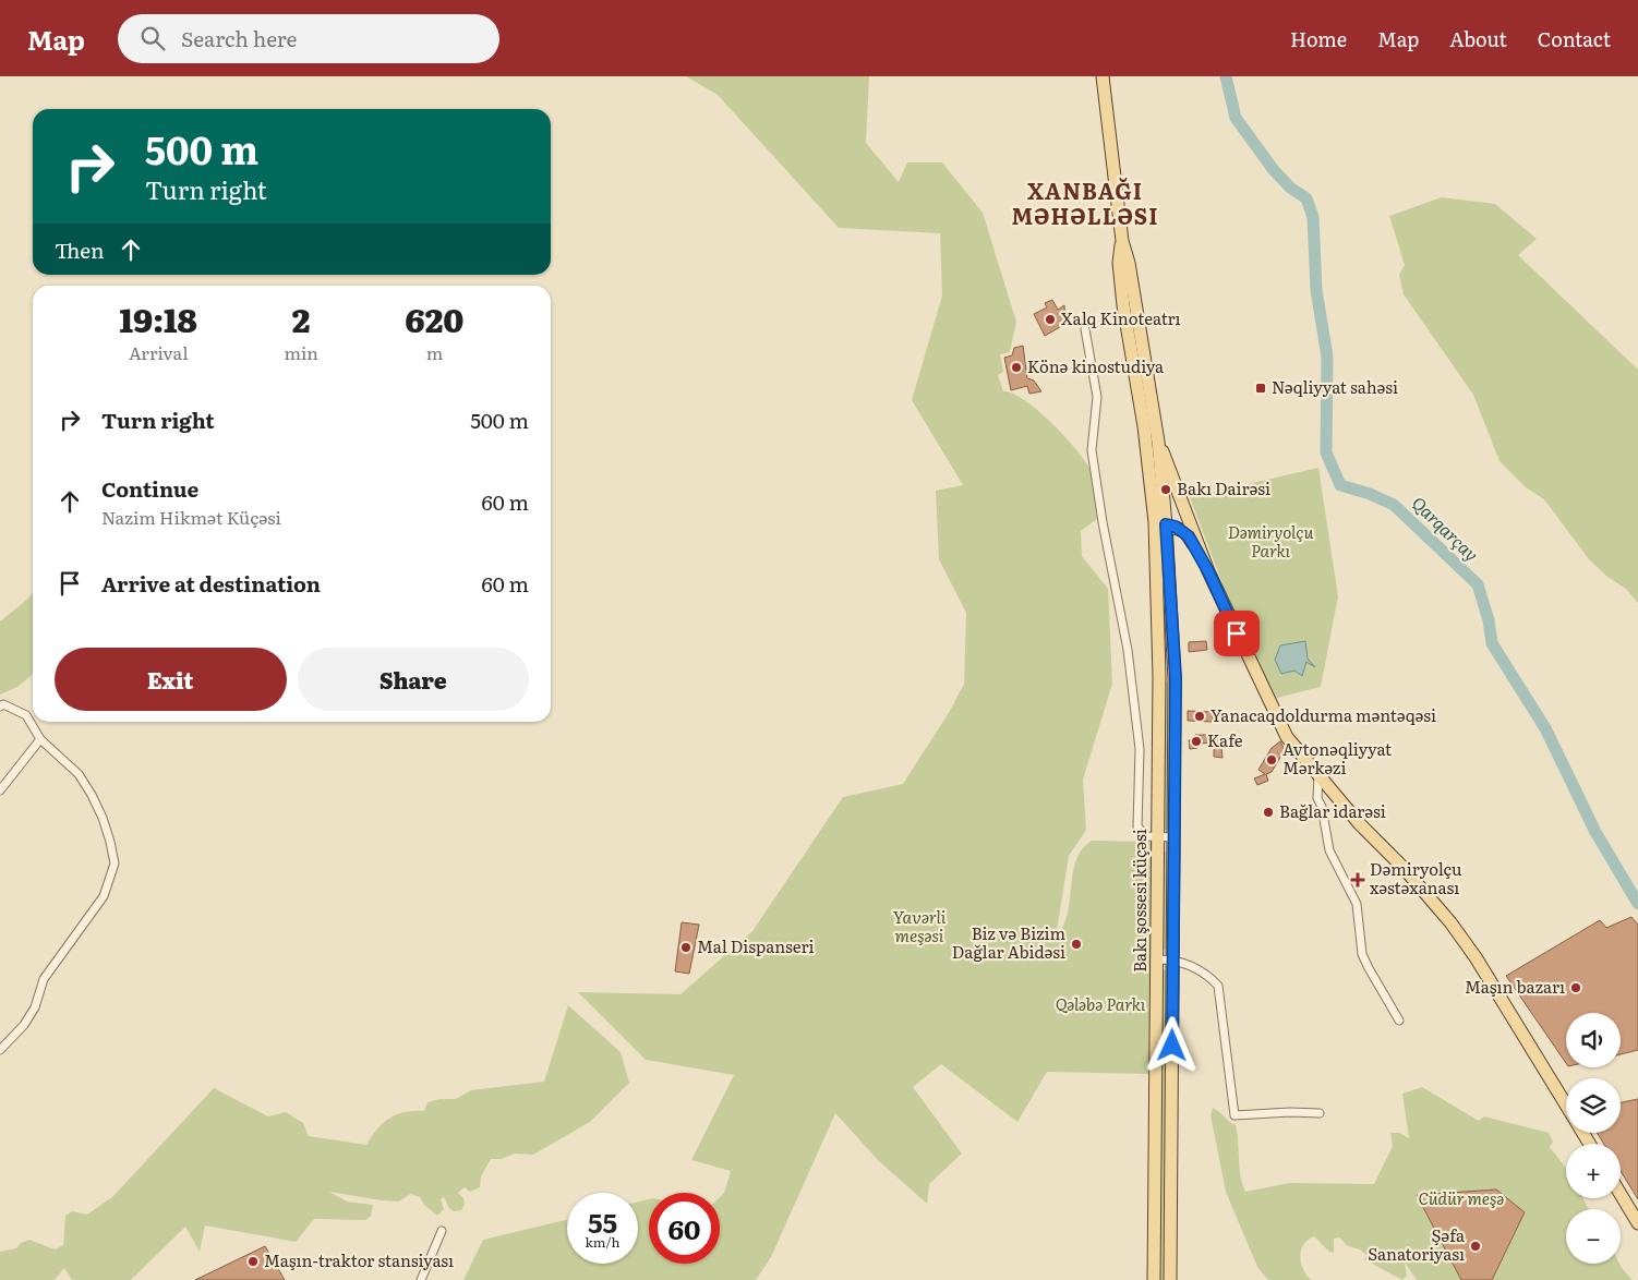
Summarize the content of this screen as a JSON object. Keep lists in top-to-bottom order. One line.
{"streets":{"main road":["Bakı şossesi küçəsi"]},"districts":["XANBAĞI MƏHƏLLƏSI"],"water":["Qarqarçay"],"parks":["Dəmiryolçu Parkı","Yavərli meşəsi","Qələbə Parkı","Cüdür meşə"],"places":{"other":["Xalq Kinoteatrı","Könə kinostudiya","Bakı Dairəsi","Yanacaqdoldurma məntəqəsi","Kafe","Avtonəqliyyat Mərkəzi","Bağlar idarəsi","Biz və Bizim Dağlar Abidəsi","Mal Dispanseri","Maşın bazarı","Şəfa Sanatoriyası","Maşın-traktor stansiyası"],"transit":["Nəqliyyat sahəsi"],"health":["Dəmiryolçu xəstəxanası"]},"page":{"header":"Map","search":"Search here","nav":["Home","Map","About","Contact"],"turn":["500 m","Turn right"],"then":"Then","eta":["19:18","Arrival","2","min","620","m"],"list":[{"name":"Turn right","value":"500 m"},{"name":"Continue","note":"Nazim Hikmət Küçəsi","value":"60 m"},{"name":"Arrive at destination","value":"60 m"}],"buttons":["Exit","Share"],"map_buttons":["+","−"],"speed":"55 km/h","limit":"60"}}
